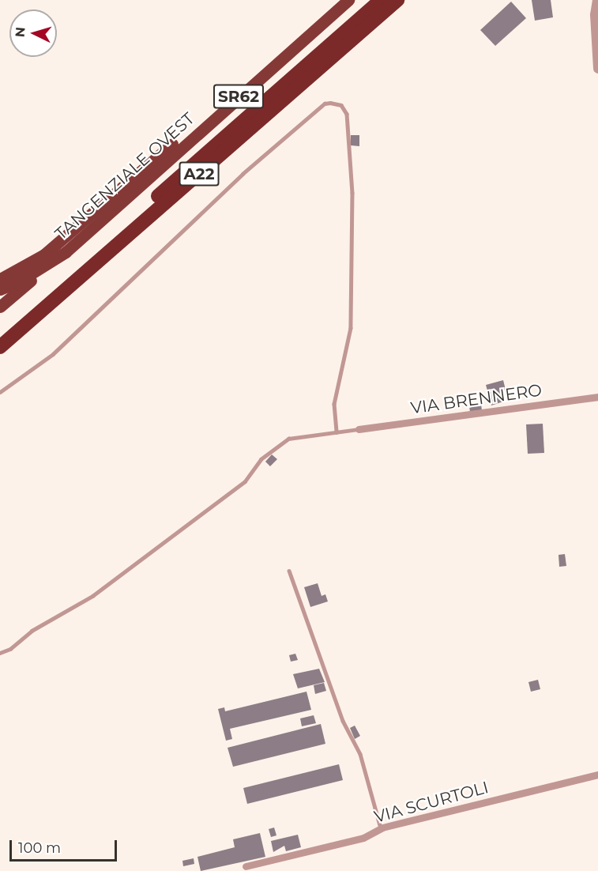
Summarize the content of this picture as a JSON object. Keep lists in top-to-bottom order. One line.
{"streets":{"highway":["SR62","A22","TANGENZIALE OVEST"],"street":["VIA BRENNERO","VIA SCURTOLI"]},"scale_bar":"100 m","north":"left"}
